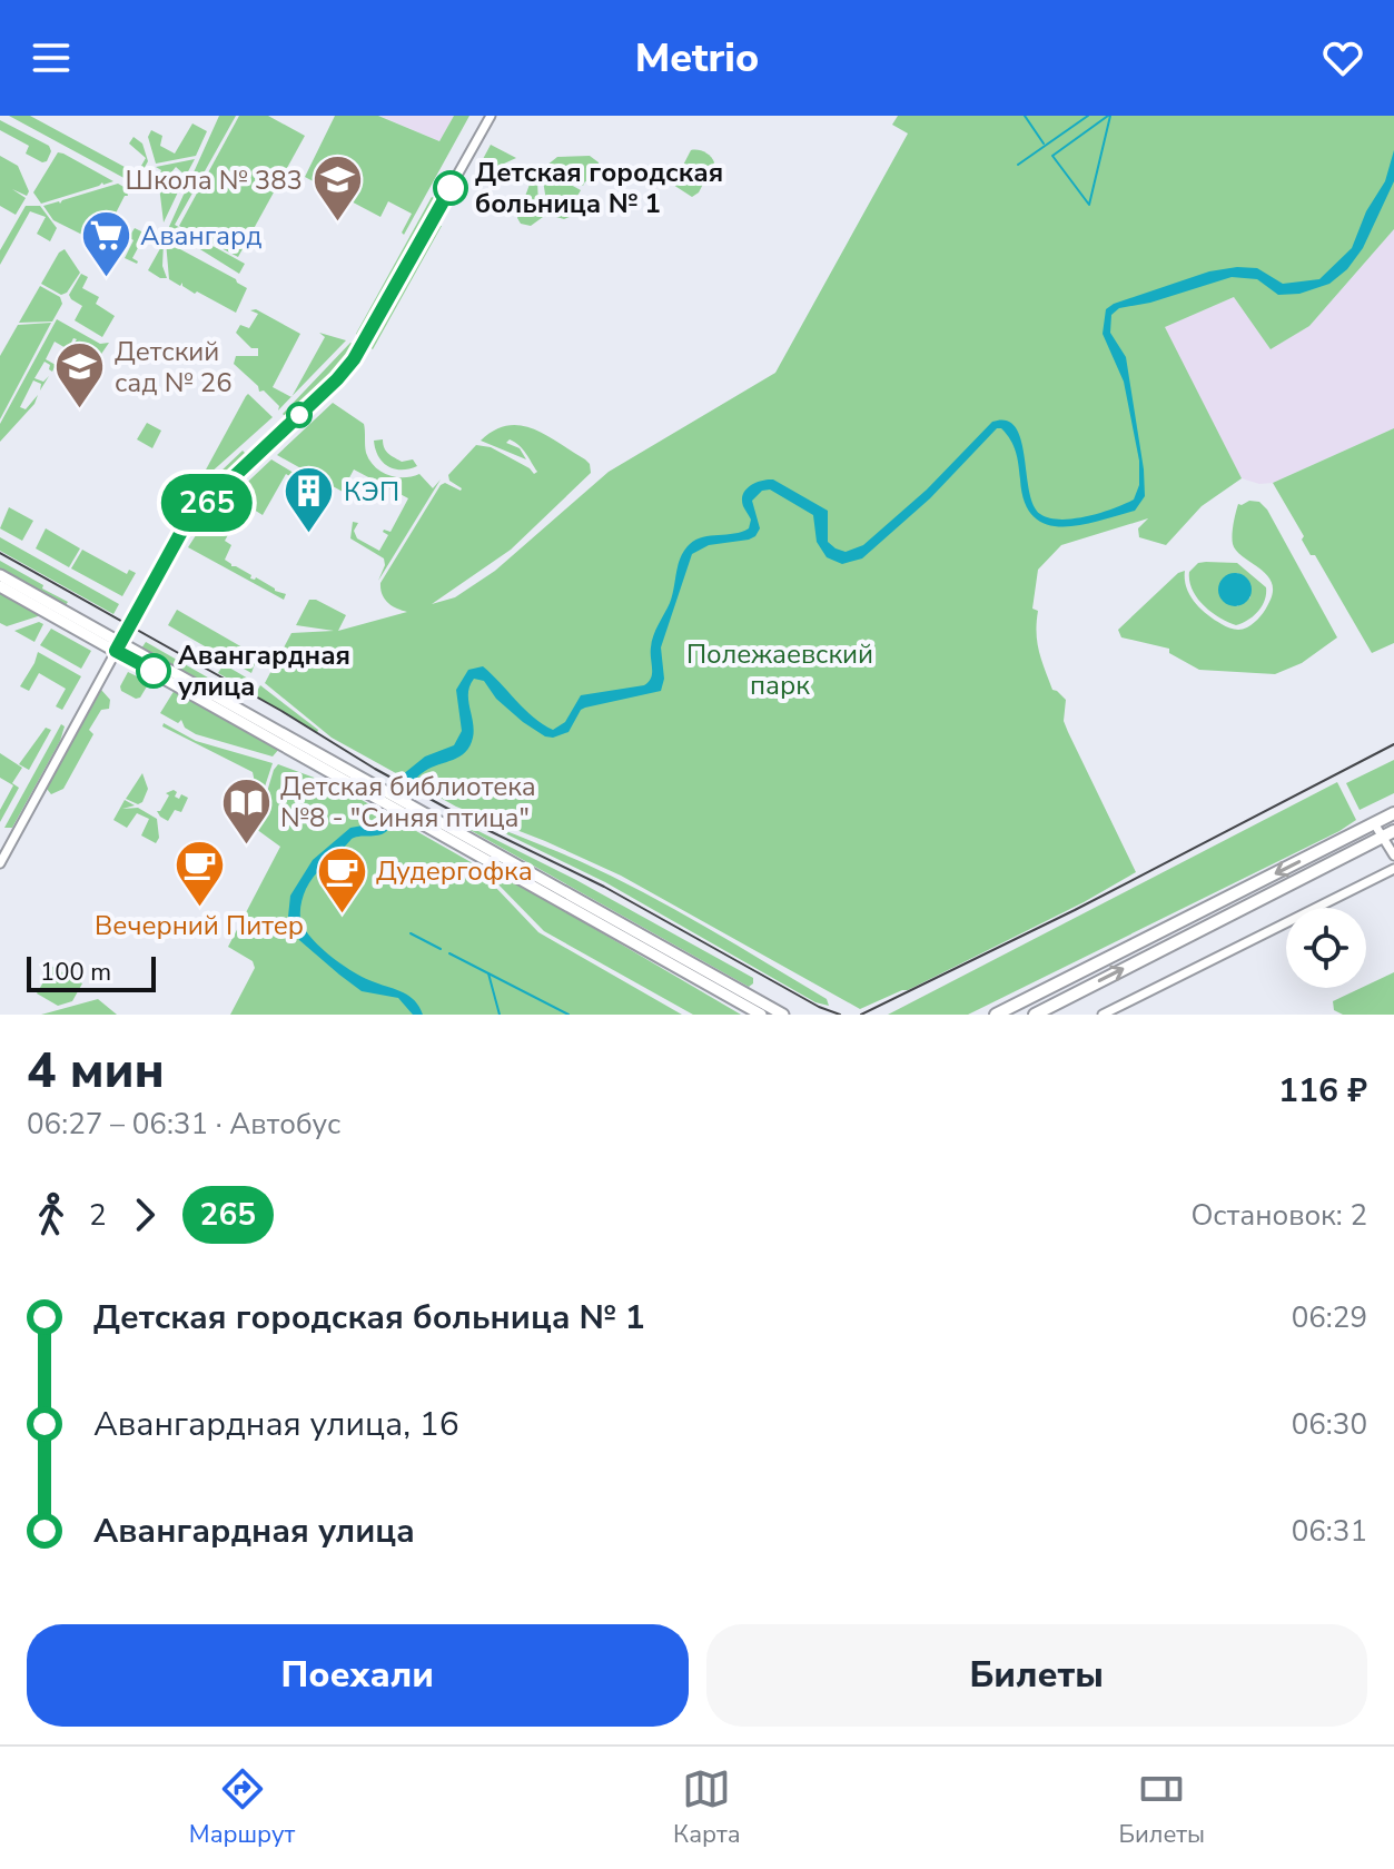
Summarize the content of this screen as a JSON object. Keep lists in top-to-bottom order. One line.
{"parks":["Полежаевский парк"],"places":{"other":["Детская городская больница № 1","Авангардная улица"],"school or university":["Школа № 383","Детский сад № 26"],"supermarket":["Авангард"],"building":["КЭП"],"library":["Детская библиотека №8 - \"Синяя птица\""],"cafe":["Вечерний Питер","Дудергофка"]},"lines":["bus line 265"],"scale_bar":"100 m","page":{"header":"Metrio","on_map":"265","scale":"100 m","heading":["4 мин","06:27 – 06:31 · Автобус","116 ₽"],"legs":["2","265","Остановок: 2"],"list":[{"name":"Детская городская больница № 1","value":"06:29"},{"name":"Авангардная улица, 16","value":"06:30"},{"name":"Авангардная улица","value":"06:31"}],"buttons":["Поехали","Билеты"],"tabs":["Маршрут","Карта","Билеты"]}}
